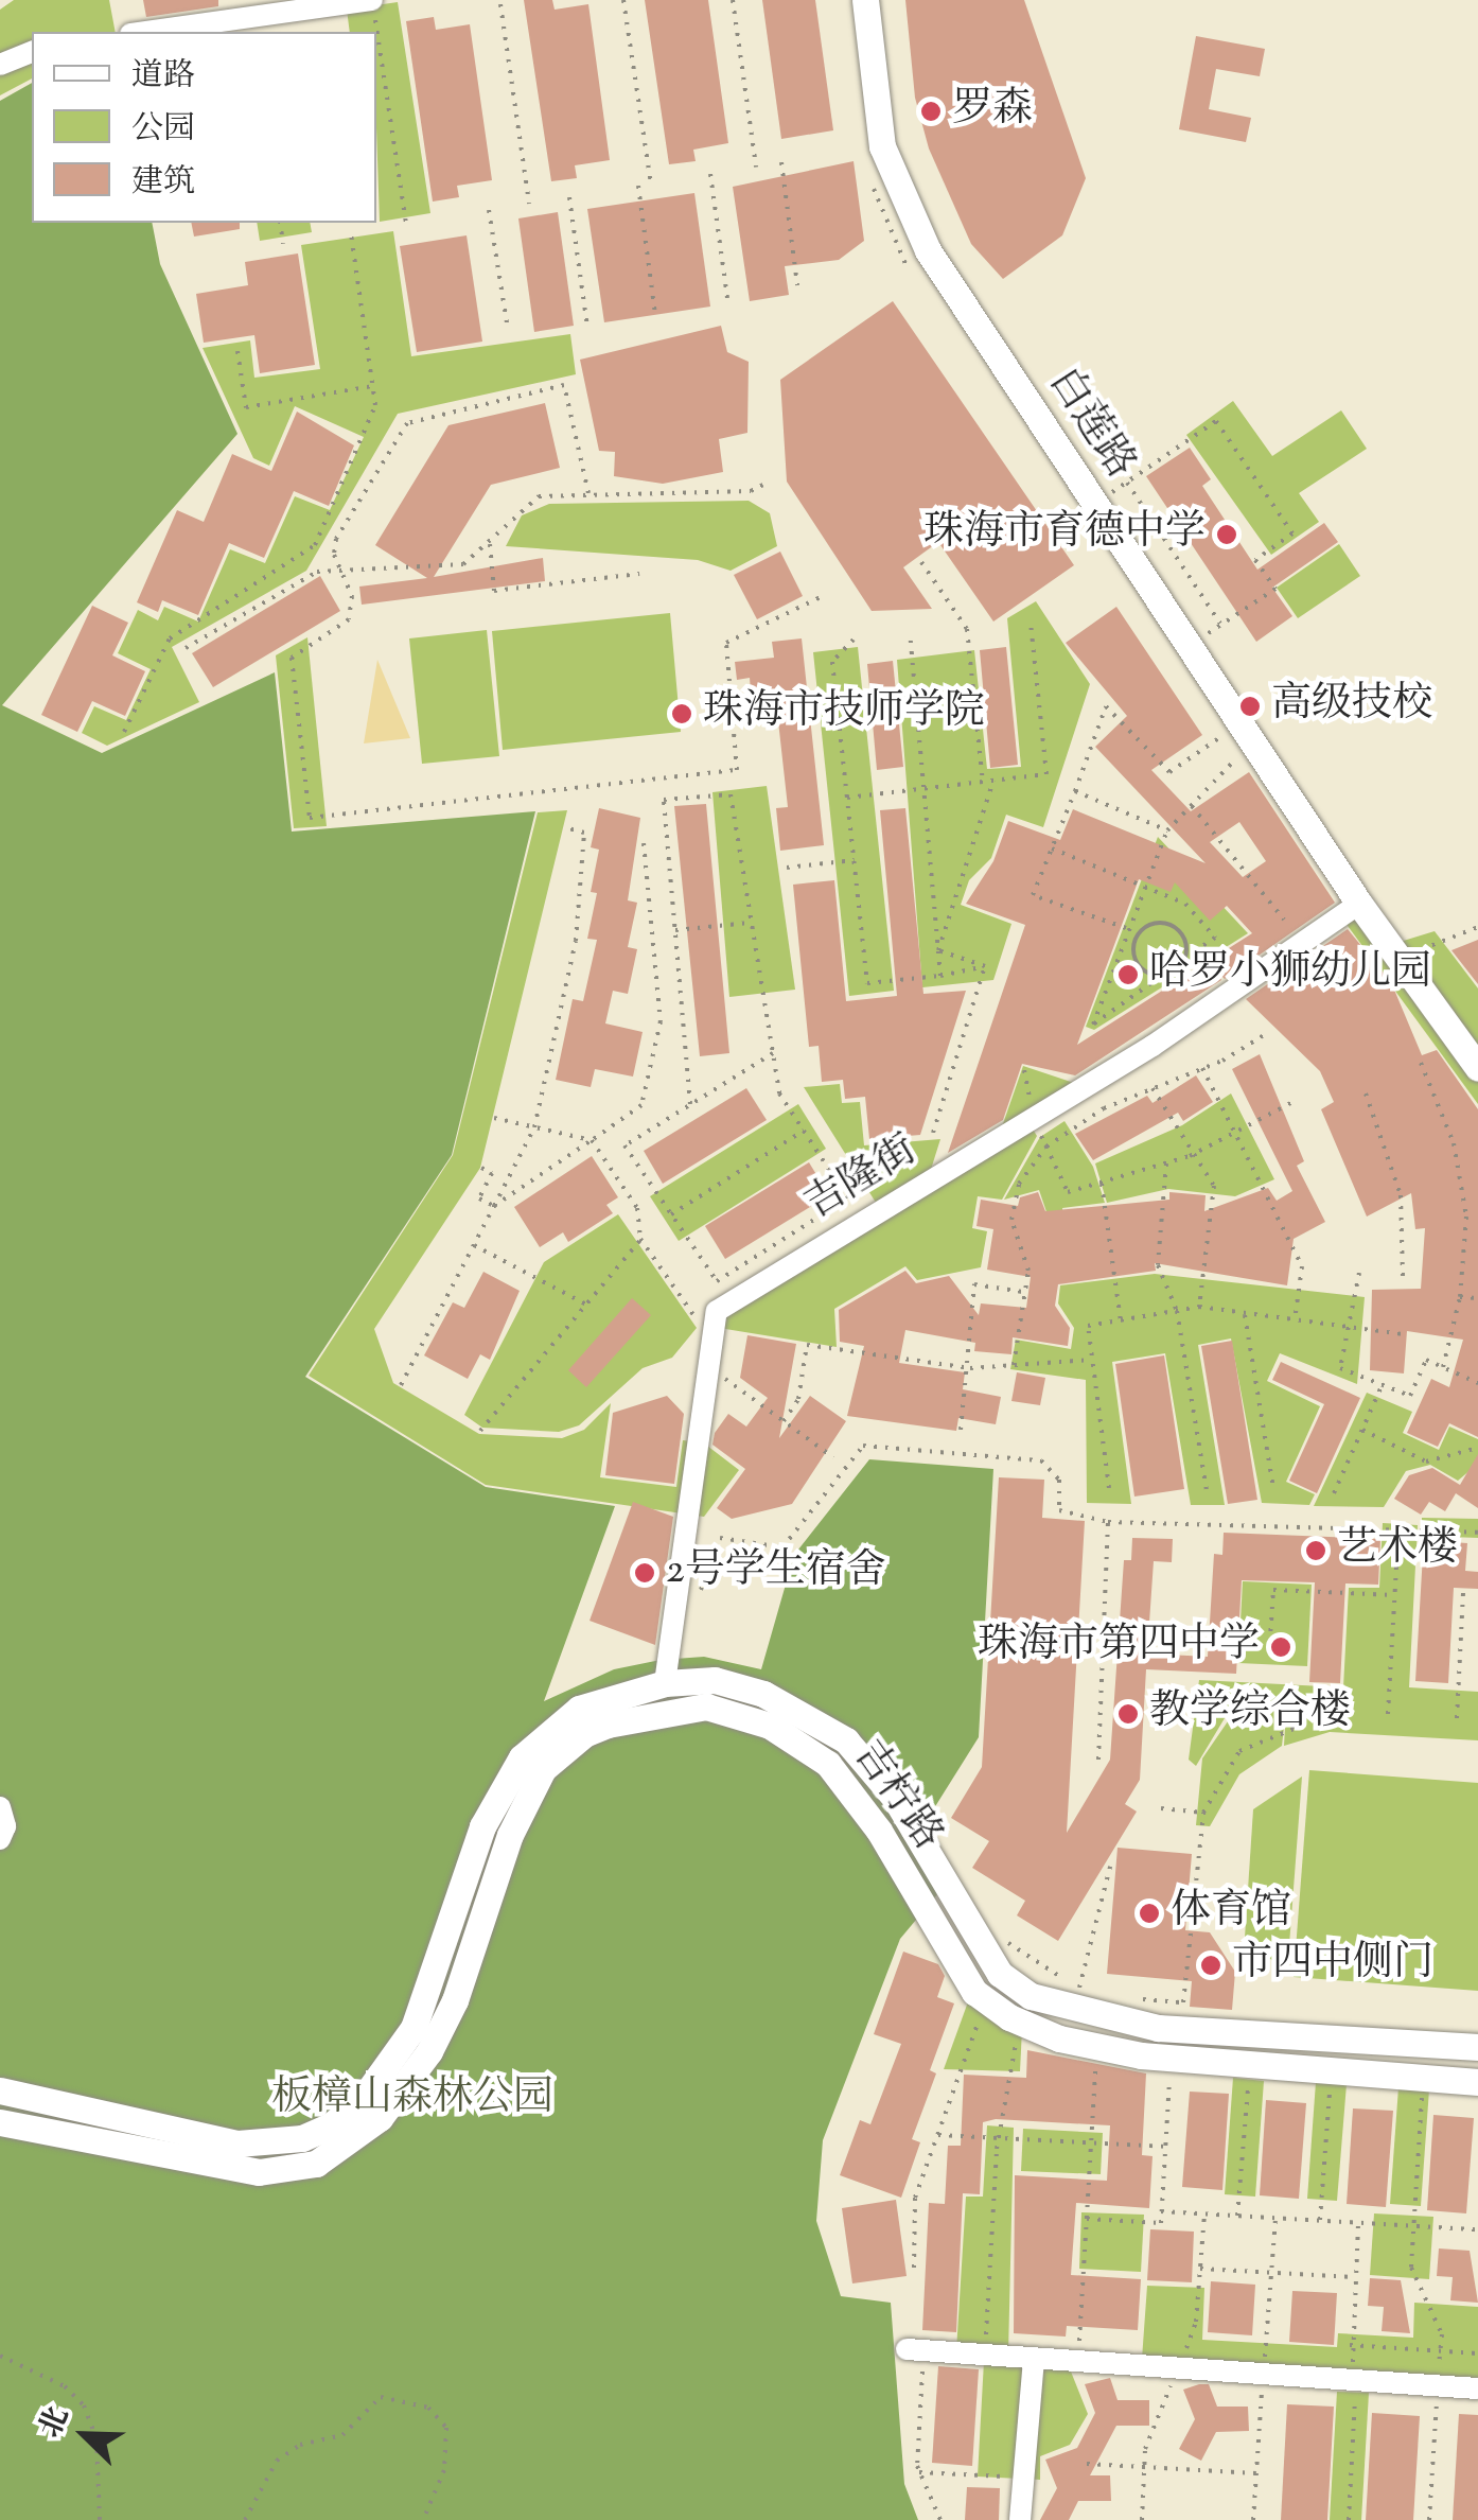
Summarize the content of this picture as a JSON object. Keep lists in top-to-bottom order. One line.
{"streets":{"main road":["白莲路","吉柠路"],"street":["吉隆街"]},"crossings":[["白莲路","吉隆街"],["吉隆街","吉柠路"]],"parks":["板樟山森林公园"],"places":["罗森","珠海市育德中学","高级技校","珠海市技师学院","哈罗小狮幼儿园","艺术楼","2号学生宿舍","珠海市第四中学","教学综合楼","体育馆","市四中侧门"],"legend":["道路","公园","建筑"],"north":"top left"}
